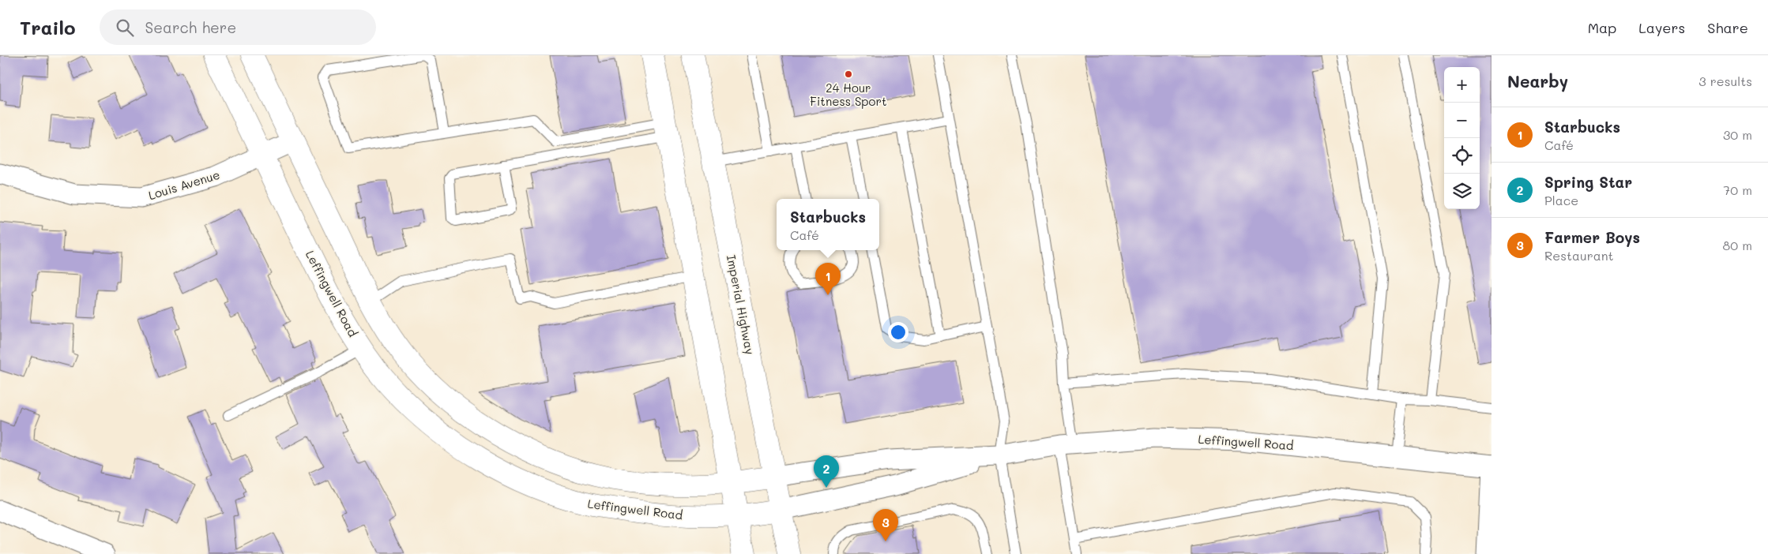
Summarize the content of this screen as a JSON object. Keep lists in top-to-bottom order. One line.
{"streets":{"main road":["Leffingwell Road","Imperial Highway"],"street":["Louis Avenue"]},"crossings":[["Louis Avenue","Leffingwell Road"],["Leffingwell Road","Imperial Highway"]],"places":["24 Hour Fitness Sport"],"page":{"header":"Trailo","search":"Search here","nav":["Map","Layers","Share"],"heading":["Nearby","3 results"],"map_buttons":["+","−"],"list":[{"mark":"1","name":"Starbucks","note":"Café","value":"30 m"},{"mark":"2","name":"Spring Star","note":"Place","value":"70 m"},{"mark":"3","name":"Farmer Boys","note":"Restaurant","value":"80 m"}],"popup":["Starbucks","Café"],"pins":["1","2","3"]}}
